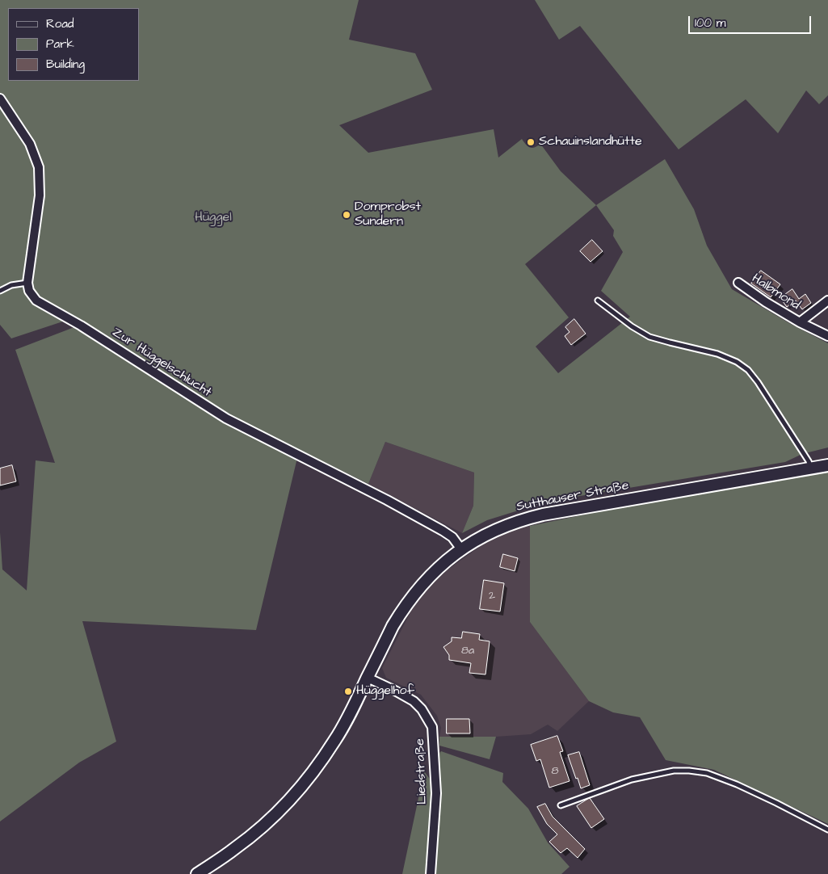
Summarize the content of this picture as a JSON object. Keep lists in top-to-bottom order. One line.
{"streets":{"street":["Halbmond","Zur Hüggelschlucht","Sutthauser Straße","Liedstraße"]},"crossings":[["Zur Hüggelschlucht","Sutthauser Straße"],["Sutthauser Straße","Liedstraße"]],"parks":["Hüggel"],"places":["Schauinslandhütte","Domprobst Sundern","Hüggelhof"],"house_numbers":["2","8a","8"],"legend":["Road","Park","Building"],"scale_bar":"100 m"}
